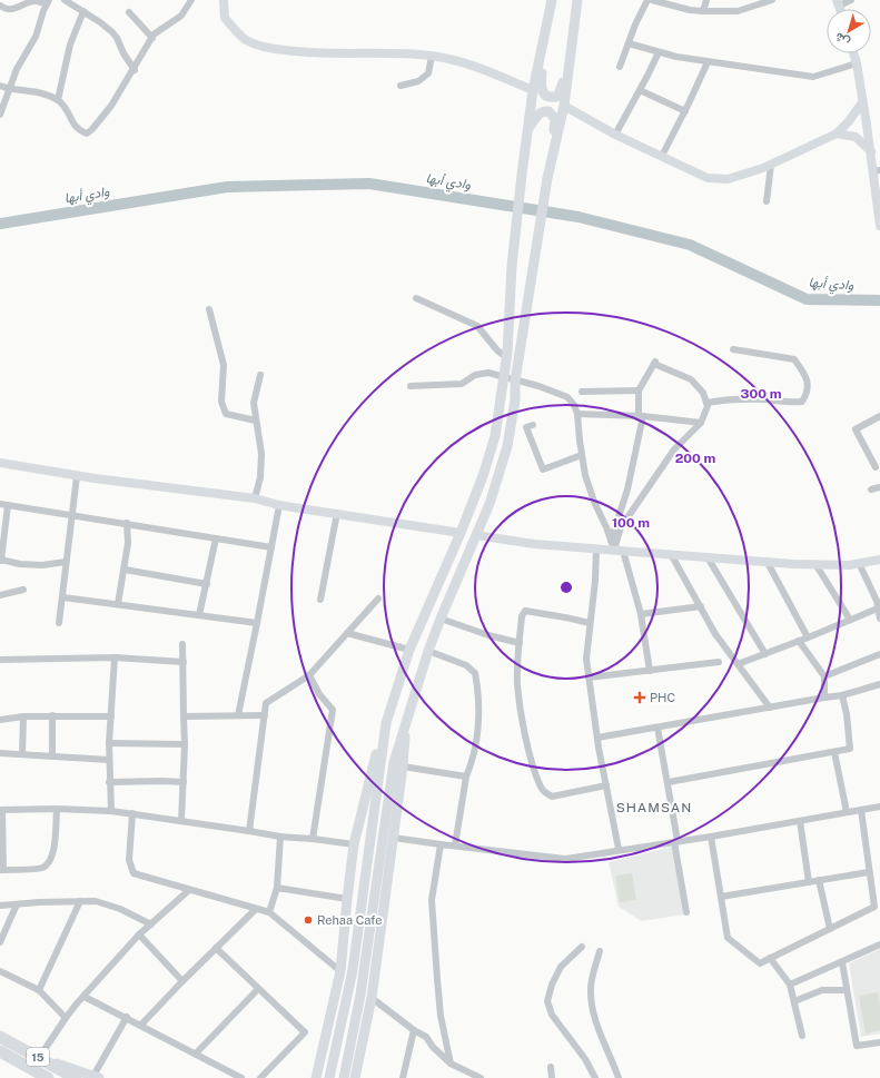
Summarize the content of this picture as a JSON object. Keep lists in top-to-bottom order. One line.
{"streets":{"highway":["15"]},"districts":["SHAMSAN"],"water":["وادي أبها"],"places":{"health":["PHC"],"other":["Rehaa Cafe"]},"north":"bottom left","rings":["300 m","200 m","100 m"]}
